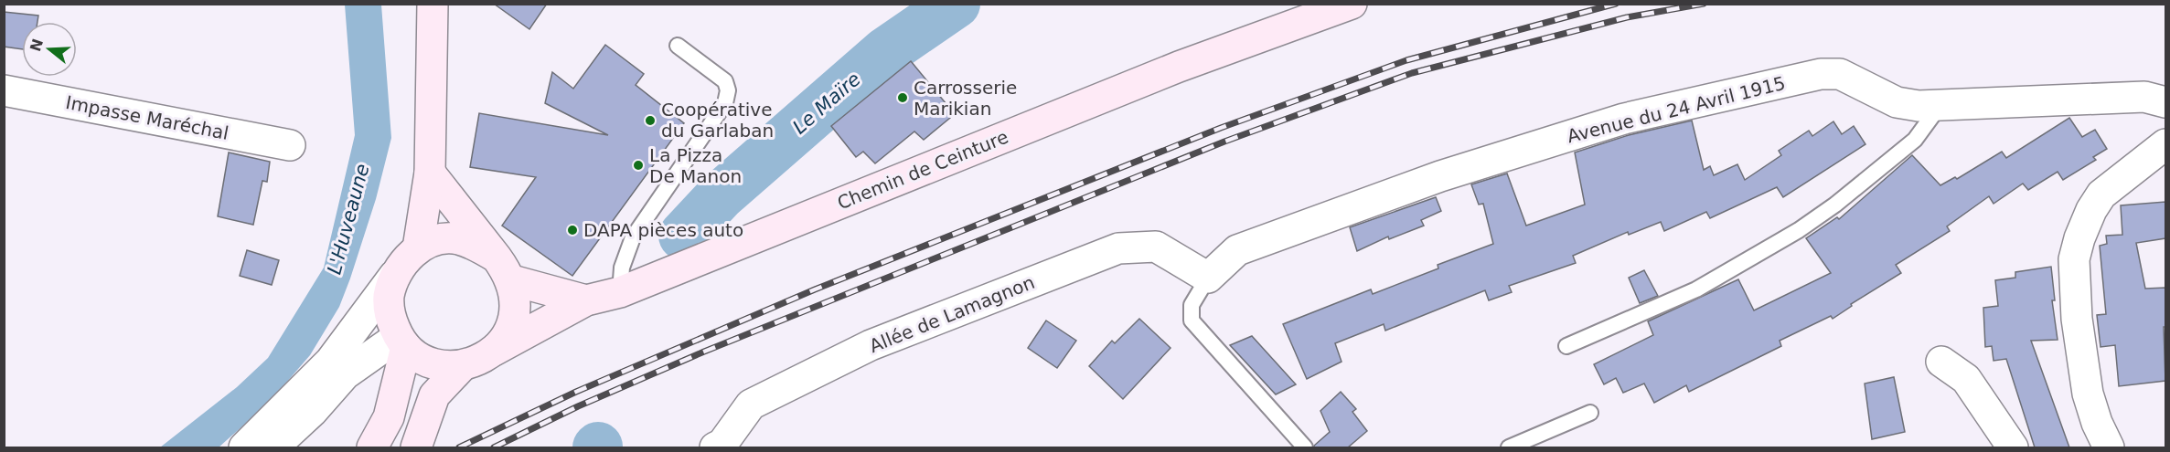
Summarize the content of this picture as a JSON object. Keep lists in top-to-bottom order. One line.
{"streets":{"main road":["Chemin de Ceinture"],"street":["Avenue du 24 Avril 1915","Impasse Maréchal","Allée de Lamagnon"]},"crossings":[["Avenue du 24 Avril 1915","Allée de Lamagnon"]],"water":["Le Maïre","L'Huveaune"],"places":["Carrosserie Marikian","Coopérative du Garlaban","La Pizza De Manon","DAPA pièces auto"],"north":"left"}
